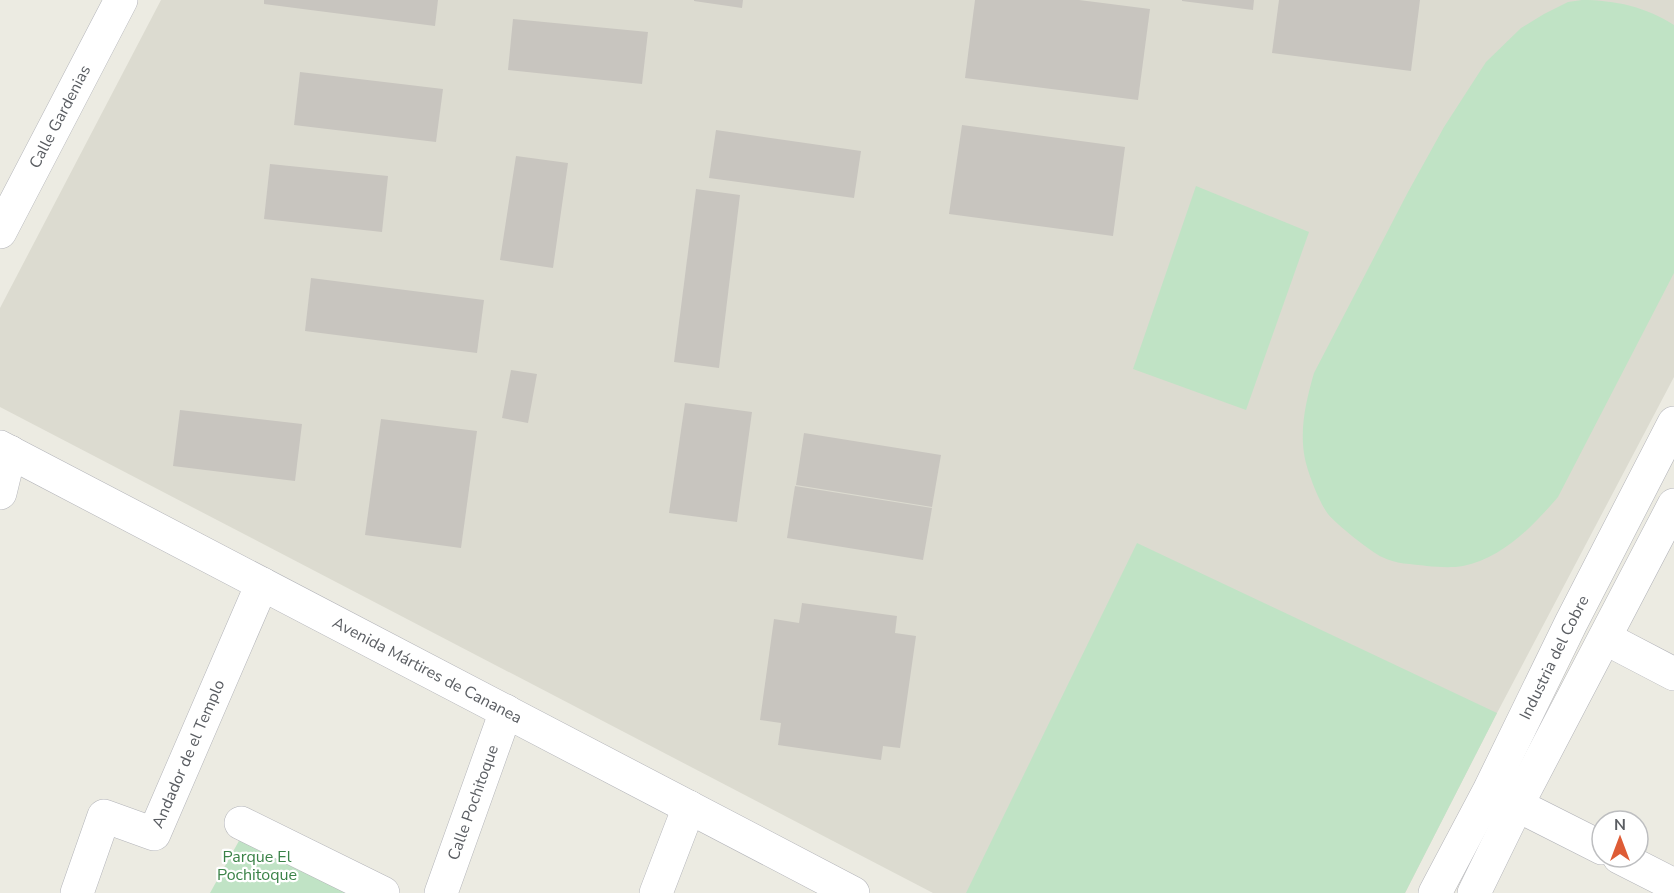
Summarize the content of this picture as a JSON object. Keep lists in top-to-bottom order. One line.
{"streets":{"street":["Calle Gardenias","Industria del Cobre","Avenida Mártires de Cananea","Andador de el Templo","Calle Pochitoque"]},"crossings":[["Avenida Mártires de Cananea","Andador de el Templo"],["Avenida Mártires de Cananea","Calle Pochitoque"]],"parks":["Parque El Pochitoque"],"north":"top"}
